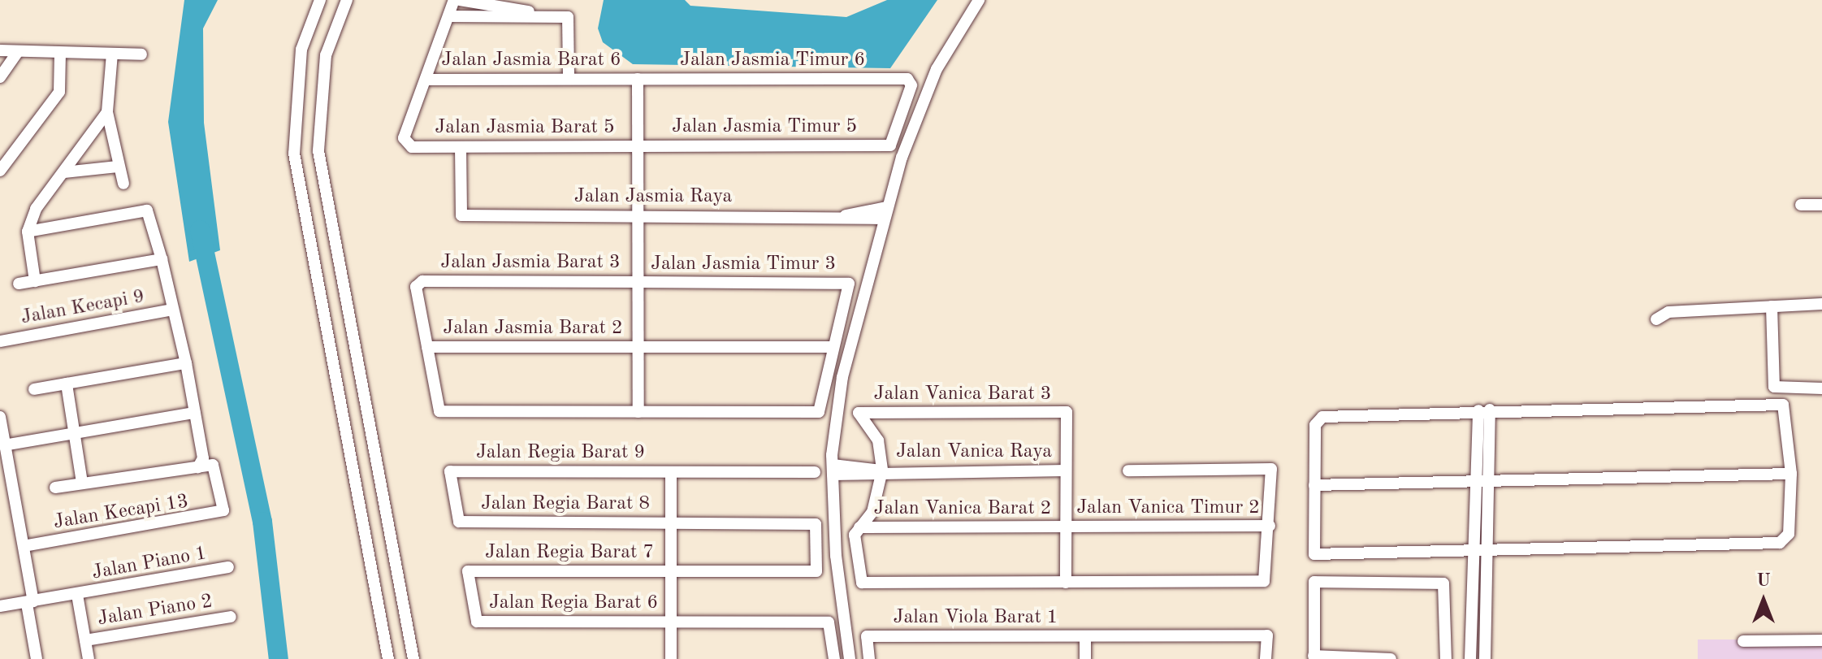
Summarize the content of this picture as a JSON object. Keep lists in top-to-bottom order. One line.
{"streets":{"street":["Jalan Jasmia Barat 6","Jalan Jasmia Timur 6","Jalan Jasmia Timur 5","Jalan Jasmia Barat 5","Jalan Jasmia Raya","Jalan Jasmia Barat 3","Jalan Jasmia Timur 3","Jalan Kecapi 9","Jalan Jasmia Barat 2","Jalan Vanica Barat 3","Jalan Vanica Raya","Jalan Regia Barat 9","Jalan Regia Barat 8","Jalan Vanica Timur 2","Jalan Vanica Barat 2","Jalan Kecapi 13","Jalan Regia Barat 7","Jalan Piano 1","Jalan Regia Barat 6","Jalan Piano 2","Jalan Viola Barat 1"]},"crossings":[["Jalan Jasmia Barat 6","Jalan Jasmia Timur 6"],["Jalan Jasmia Barat 6","Jalan Jasmia Barat 5"],["Jalan Jasmia Timur 6","Jalan Jasmia Timur 5"],["Jalan Jasmia Timur 5","Jalan Jasmia Barat 5"],["Jalan Jasmia Barat 5","Jalan Jasmia Raya"],["Jalan Jasmia Barat 3","Jalan Jasmia Timur 3"],["Jalan Jasmia Barat 3","Jalan Jasmia Barat 2"],["Jalan Jasmia Timur 3","Jalan Jasmia Barat 2"],["Jalan Vanica Barat 3","Jalan Vanica Raya"],["Jalan Regia Barat 9","Jalan Regia Barat 8"],["Jalan Regia Barat 8","Jalan Regia Barat 7"],["Jalan Vanica Timur 2","Jalan Vanica Barat 2"],["Jalan Regia Barat 7","Jalan Regia Barat 6"]],"north":"top"}
